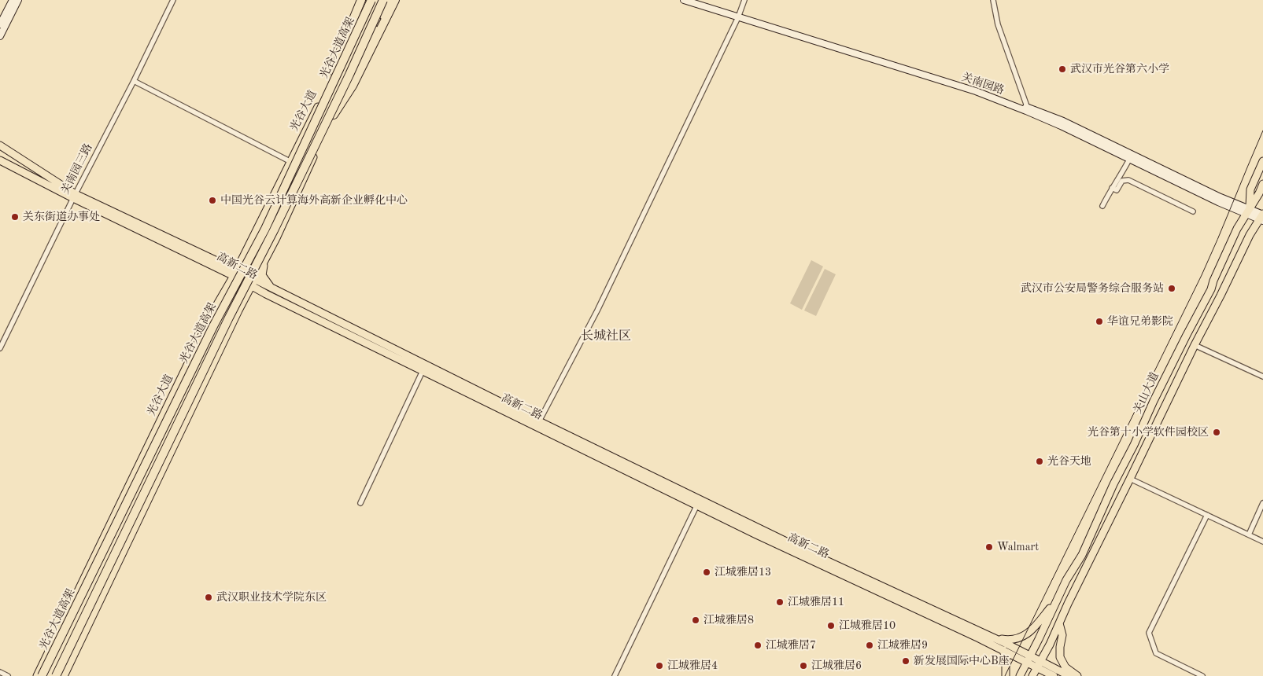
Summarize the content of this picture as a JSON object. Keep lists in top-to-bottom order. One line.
{"streets":{"highway":["光谷大道高架"],"main road":["关南园路","光谷大道","高新二路","关山大道"],"street":["关南园三路"]},"crossings":[["光谷大道高架","光谷大道"],["关南园路","关山大道"],["光谷大道","高新二路"],["关南园三路","高新二路"],["高新二路","关山大道"]],"districts":["长城社区"],"places":["武汉市光谷第六小学","中国光谷云计算海外高新企业孵化中心","关东街道办事处","武汉市公安局警务综合服务站","华谊兄弟影院","光谷第十小学软件园校区","光谷天地","Walmart","江城雅居13","武汉职业技术学院东区","江城雅居11","江城雅居8","江城雅居10","江城雅居7","江城雅居9","新发展国际中心B座","江城雅居4","江城雅居6"]}
